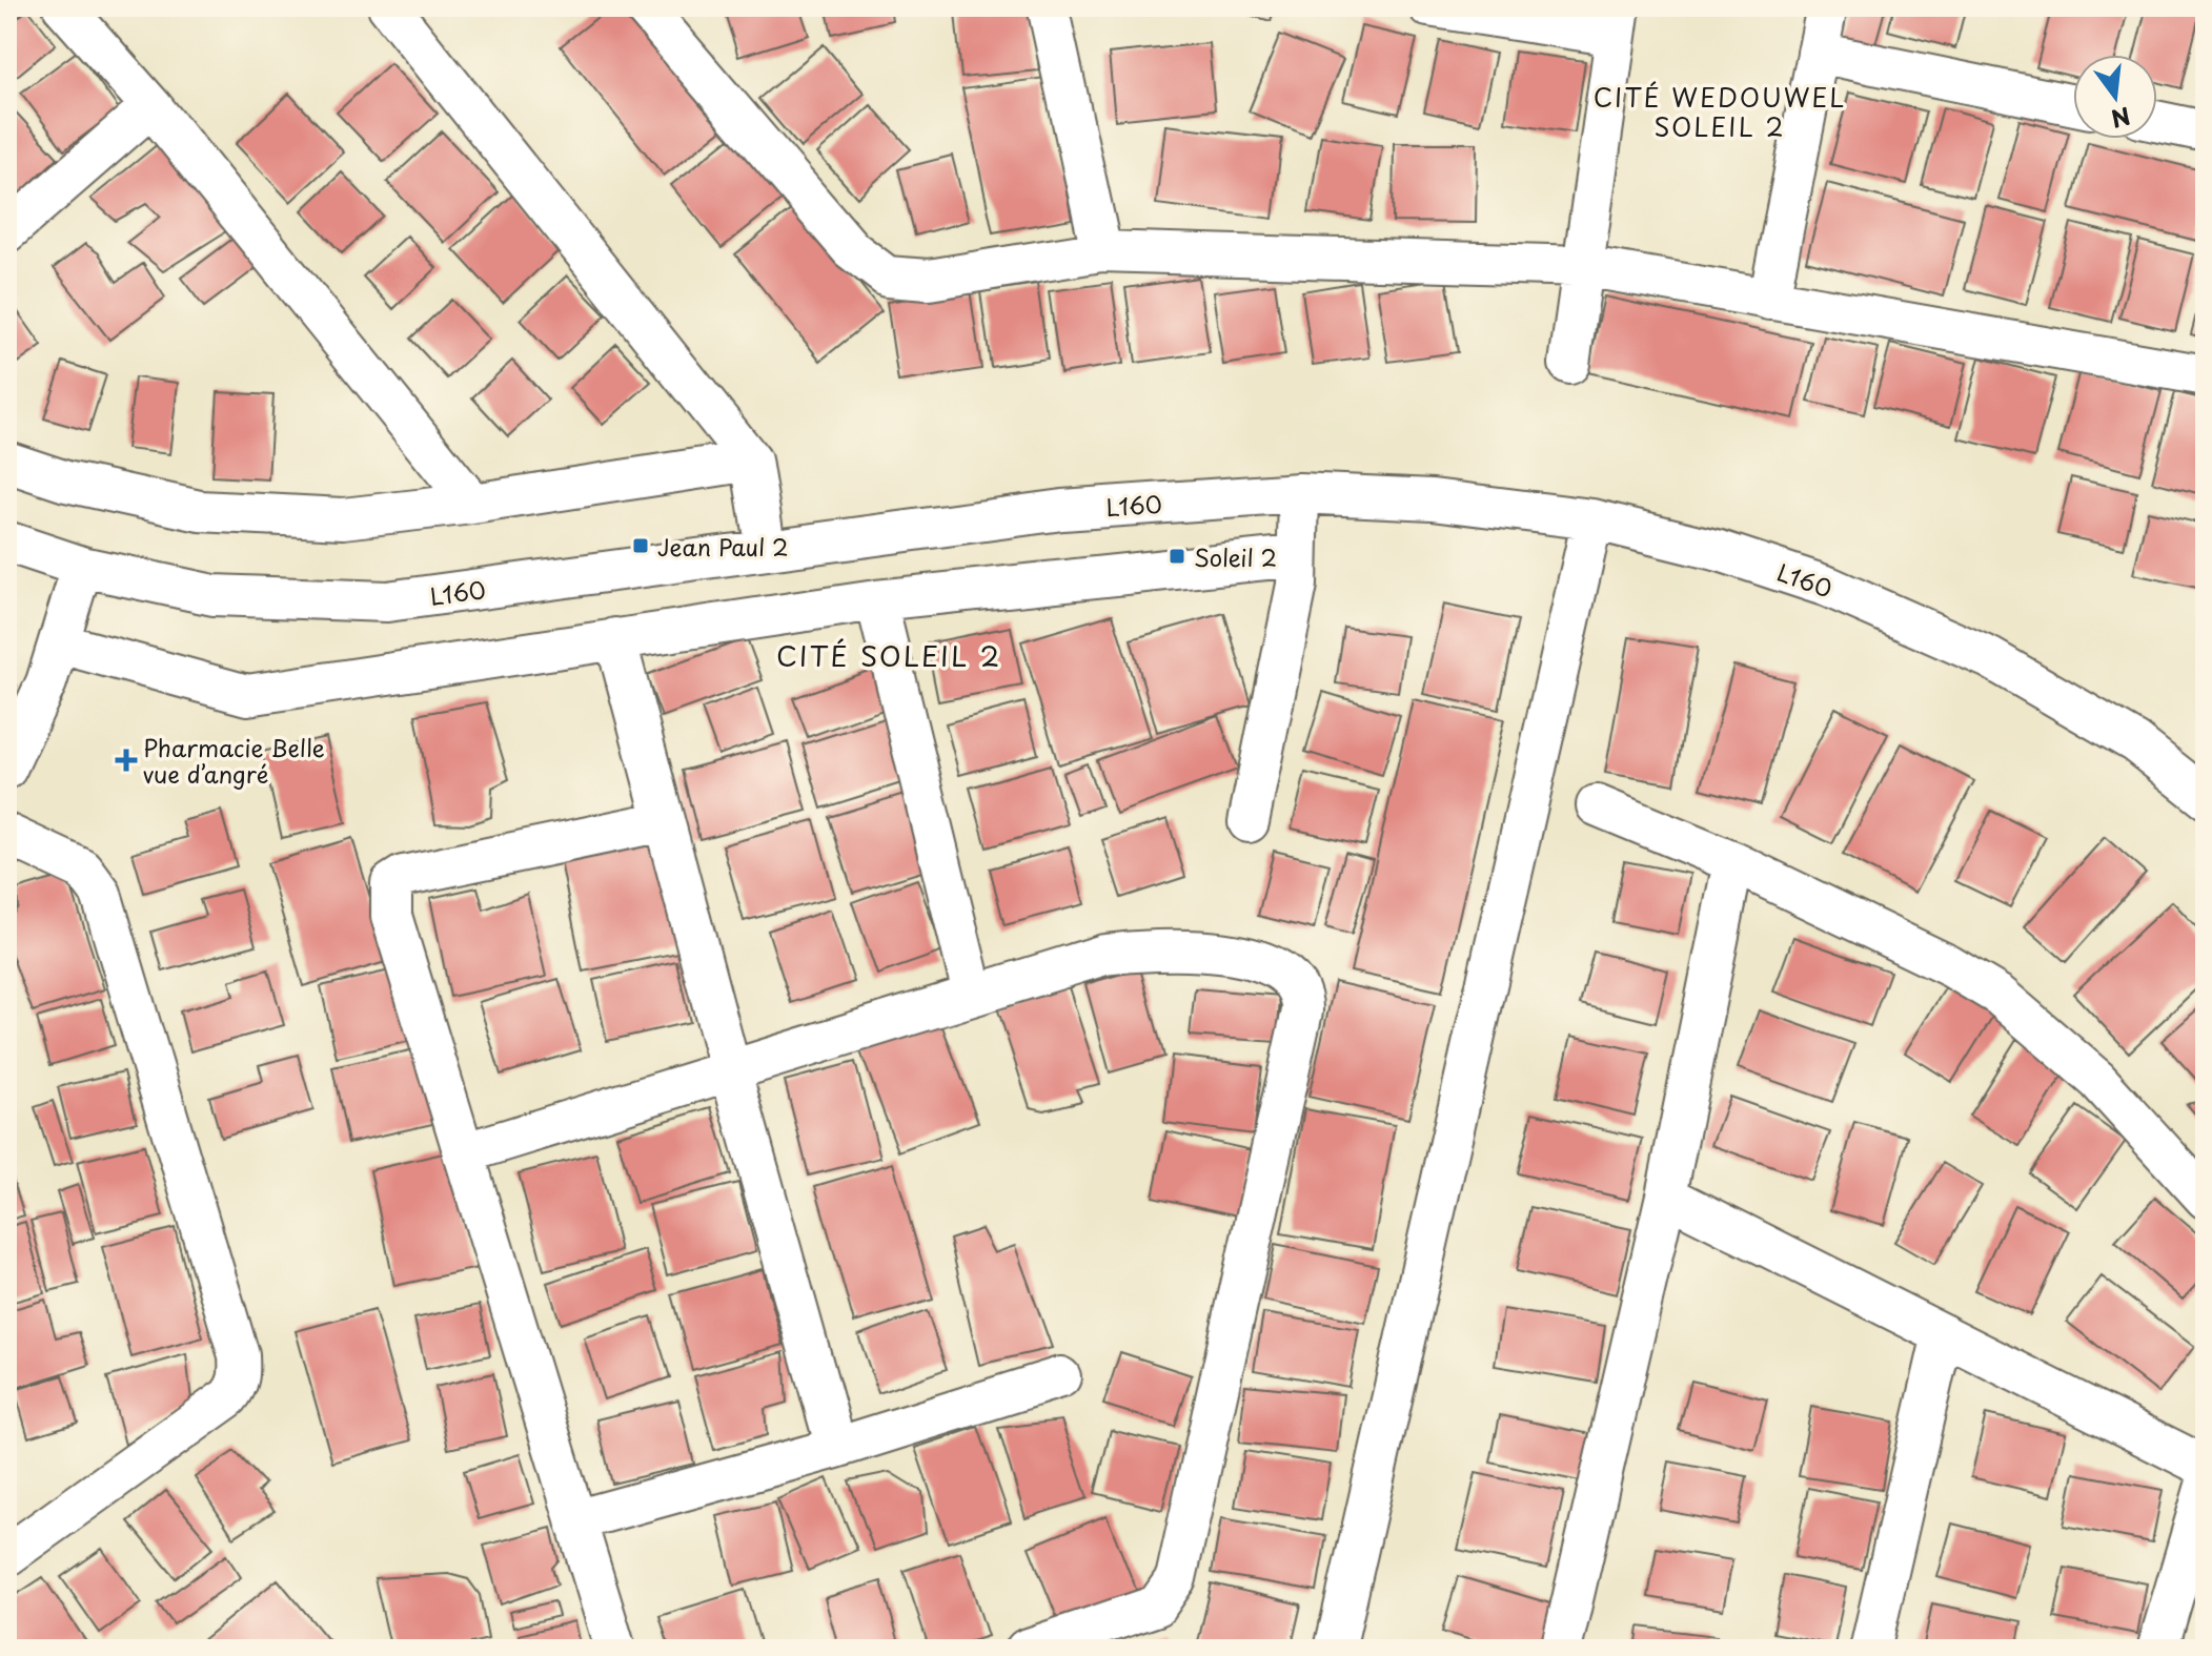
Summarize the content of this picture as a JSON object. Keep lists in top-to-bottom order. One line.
{"streets":{"street":["L160"]},"districts":["CITÉ WEDOUWEL SOLEIL 2","CITÉ SOLEIL 2"],"places":{"transit":["Jean Paul 2","Soleil 2"],"health":["Pharmacie Belle vue d’angré"]},"north":"bottom"}
